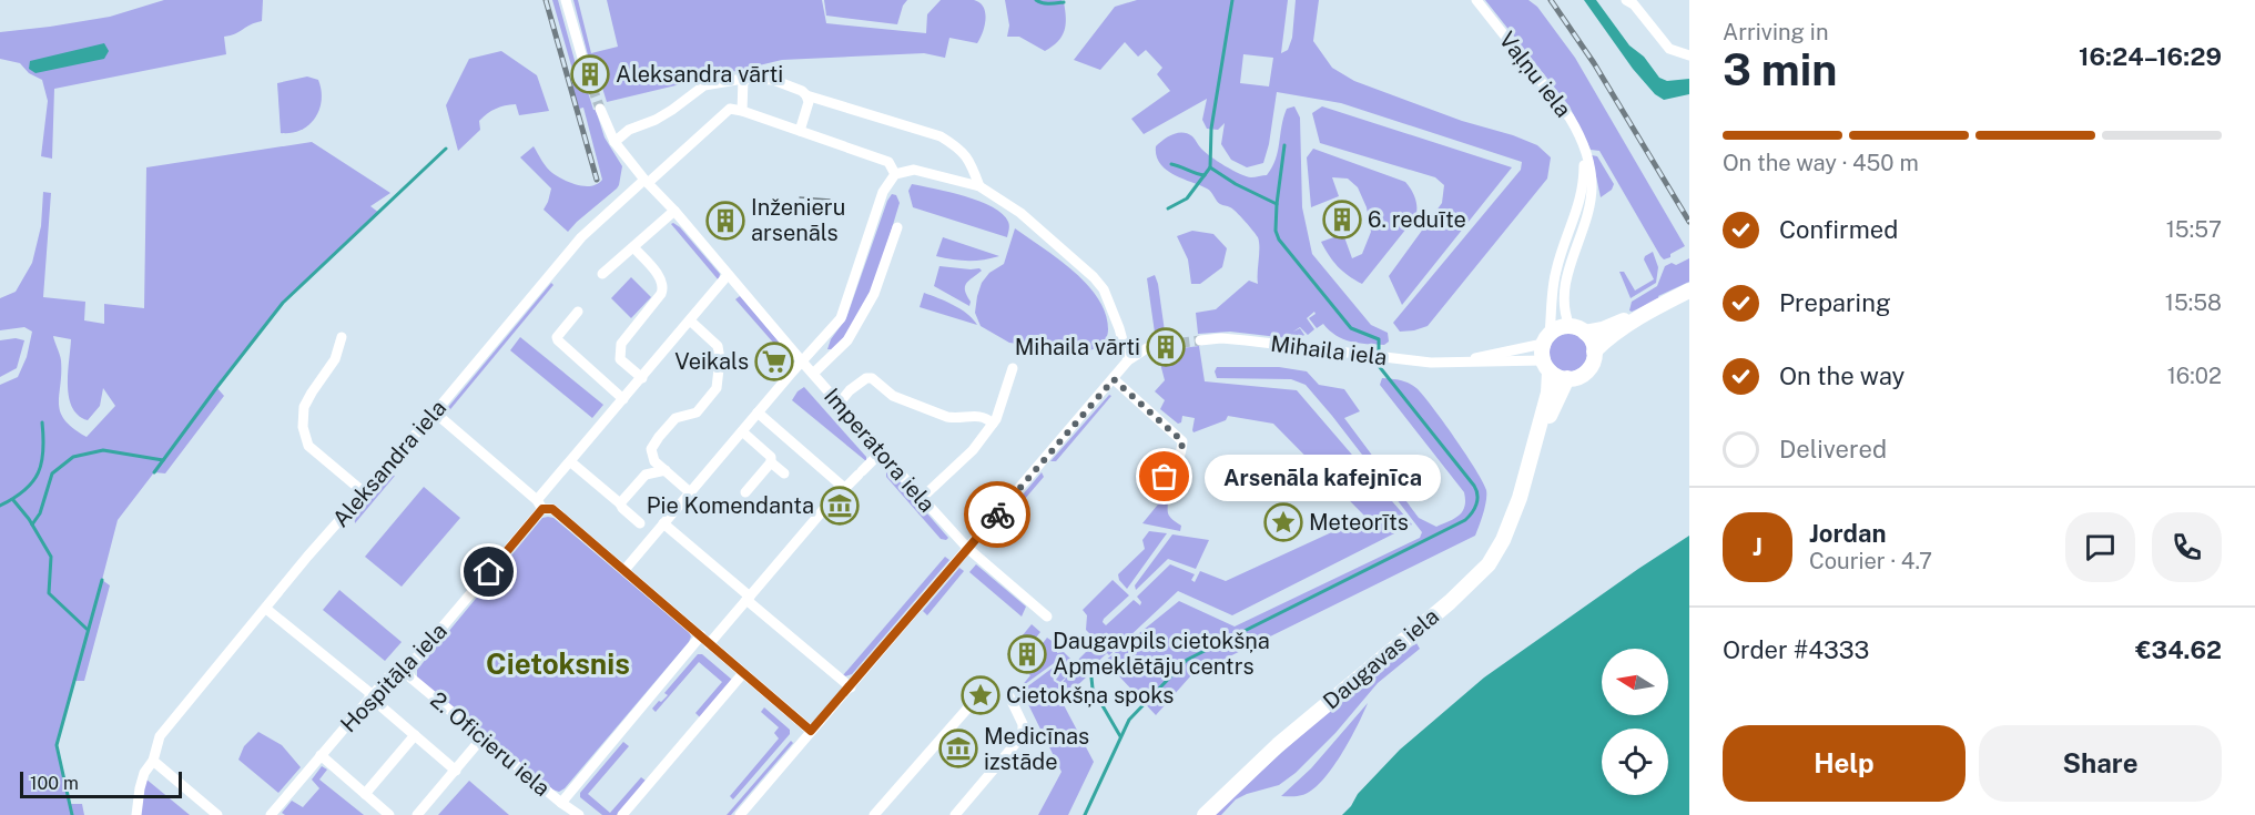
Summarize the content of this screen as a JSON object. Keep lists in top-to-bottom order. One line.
{"streets":{"main road":["Daugavas iela"],"street":["Vaļņu iela","Mihaila iela","Imperatora iela","Aleksandra iela","Hospitāļa iela","2. Oficieru iela"]},"crossings":[["Vaļņu iela","Mihaila iela"],["Vaļņu iela","Daugavas iela"],["Mihaila iela","Daugavas iela"],["Imperatora iela","Aleksandra iela"],["Imperatora iela","Hospitāļa iela"],["Hospitāļa iela","2. Oficieru iela"]],"districts":["Cietoksnis"],"places":{"building":["Aleksandra vārti","6. reduīte","Inženieru arsenāls","Mihaila vārti","Daugavpils cietokšņa Apmeklētāju centrs"],"supermarket":["Veikals"],"other":["Arsenāla kafejnīca"],"museum":["Pie Komendanta","Medicīnas izstāde"],"place":["Meteorīts","Cietokšņa spoks"]},"scale_bar":"100 m","north":"left","page":{"heading":["3 min","Arriving in","16:24–16:29"],"panel":["Jordan","Courier · 4.7","Order #4333","€34.62"],"bar":"On the way · 450 m","list":[["Confirmed","15:57"],["Preparing","15:58"],["On the way","16:02"],"Delivered"],"bubble":"Arsenāla kafejnīca","round":"J","buttons":["Help","Share"],"scale":"100 m"}}
